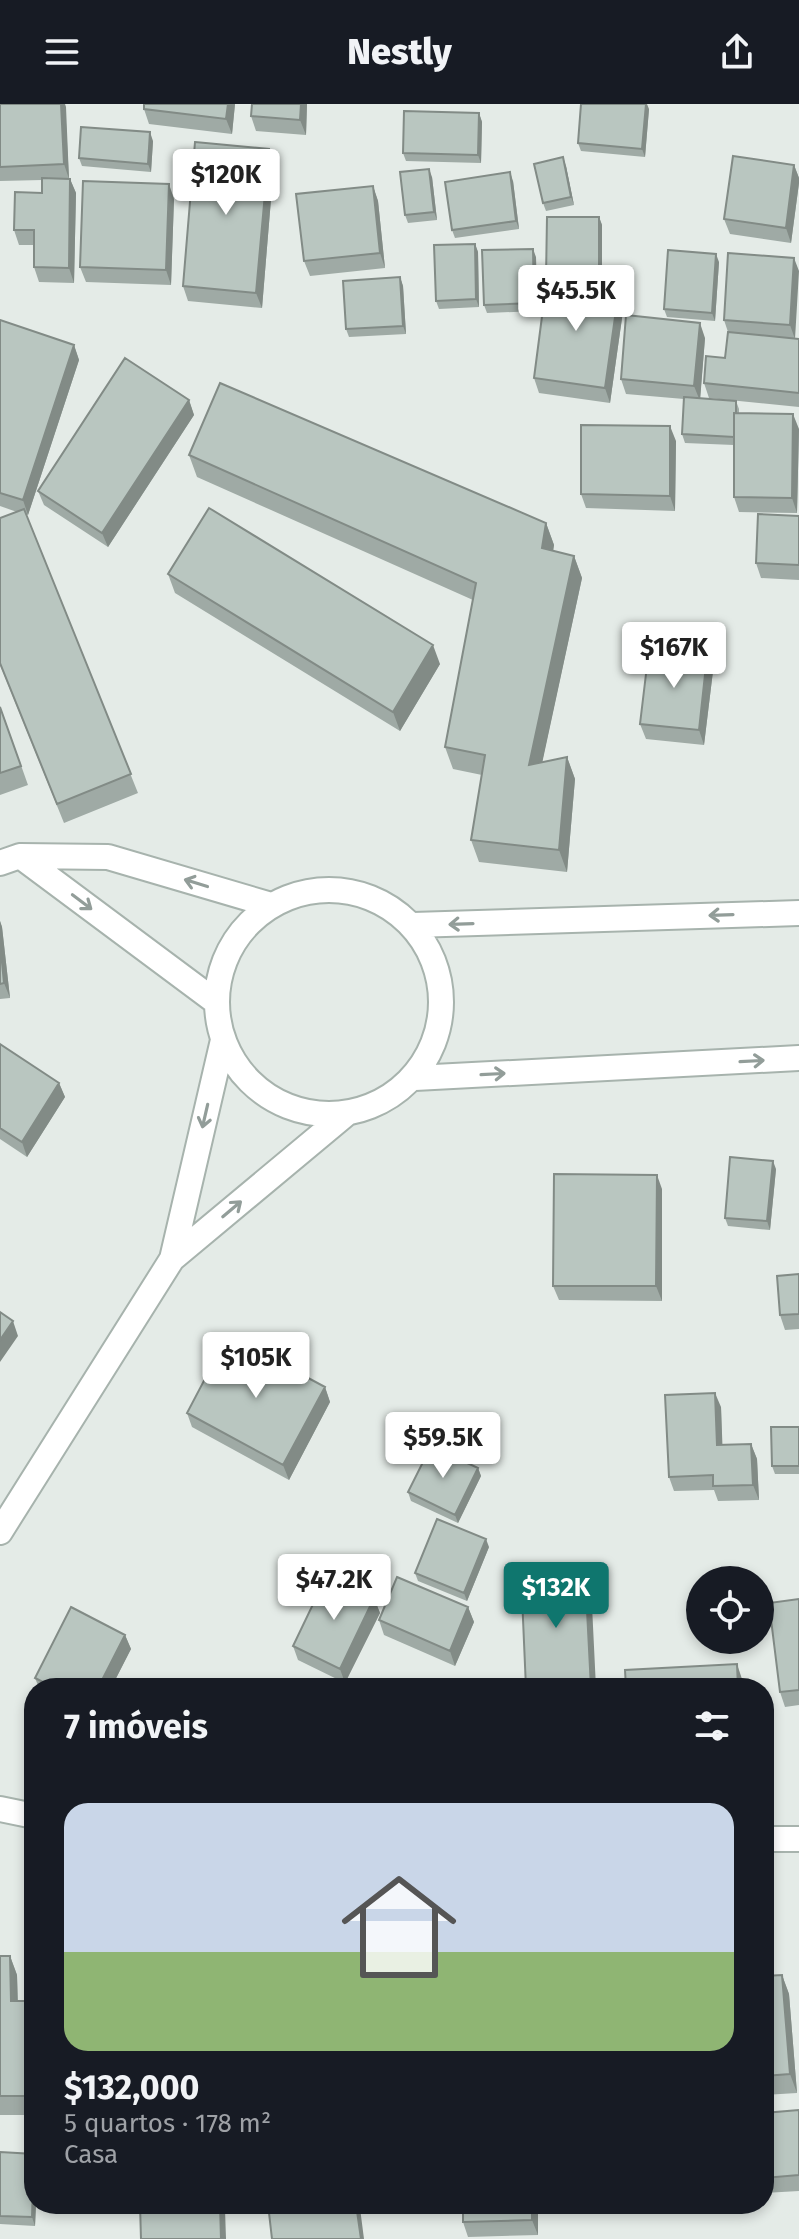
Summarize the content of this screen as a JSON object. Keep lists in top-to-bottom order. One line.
{"page":{"header":"Nestly","price":["$120K","$45.5K","$167K","$105K","$59.5K","$47.2K","$132K"],"heading":"7 imóveis","list":[{"name":"$132,000","note":"5 quartos · 178 m² · Casa"}]}}
